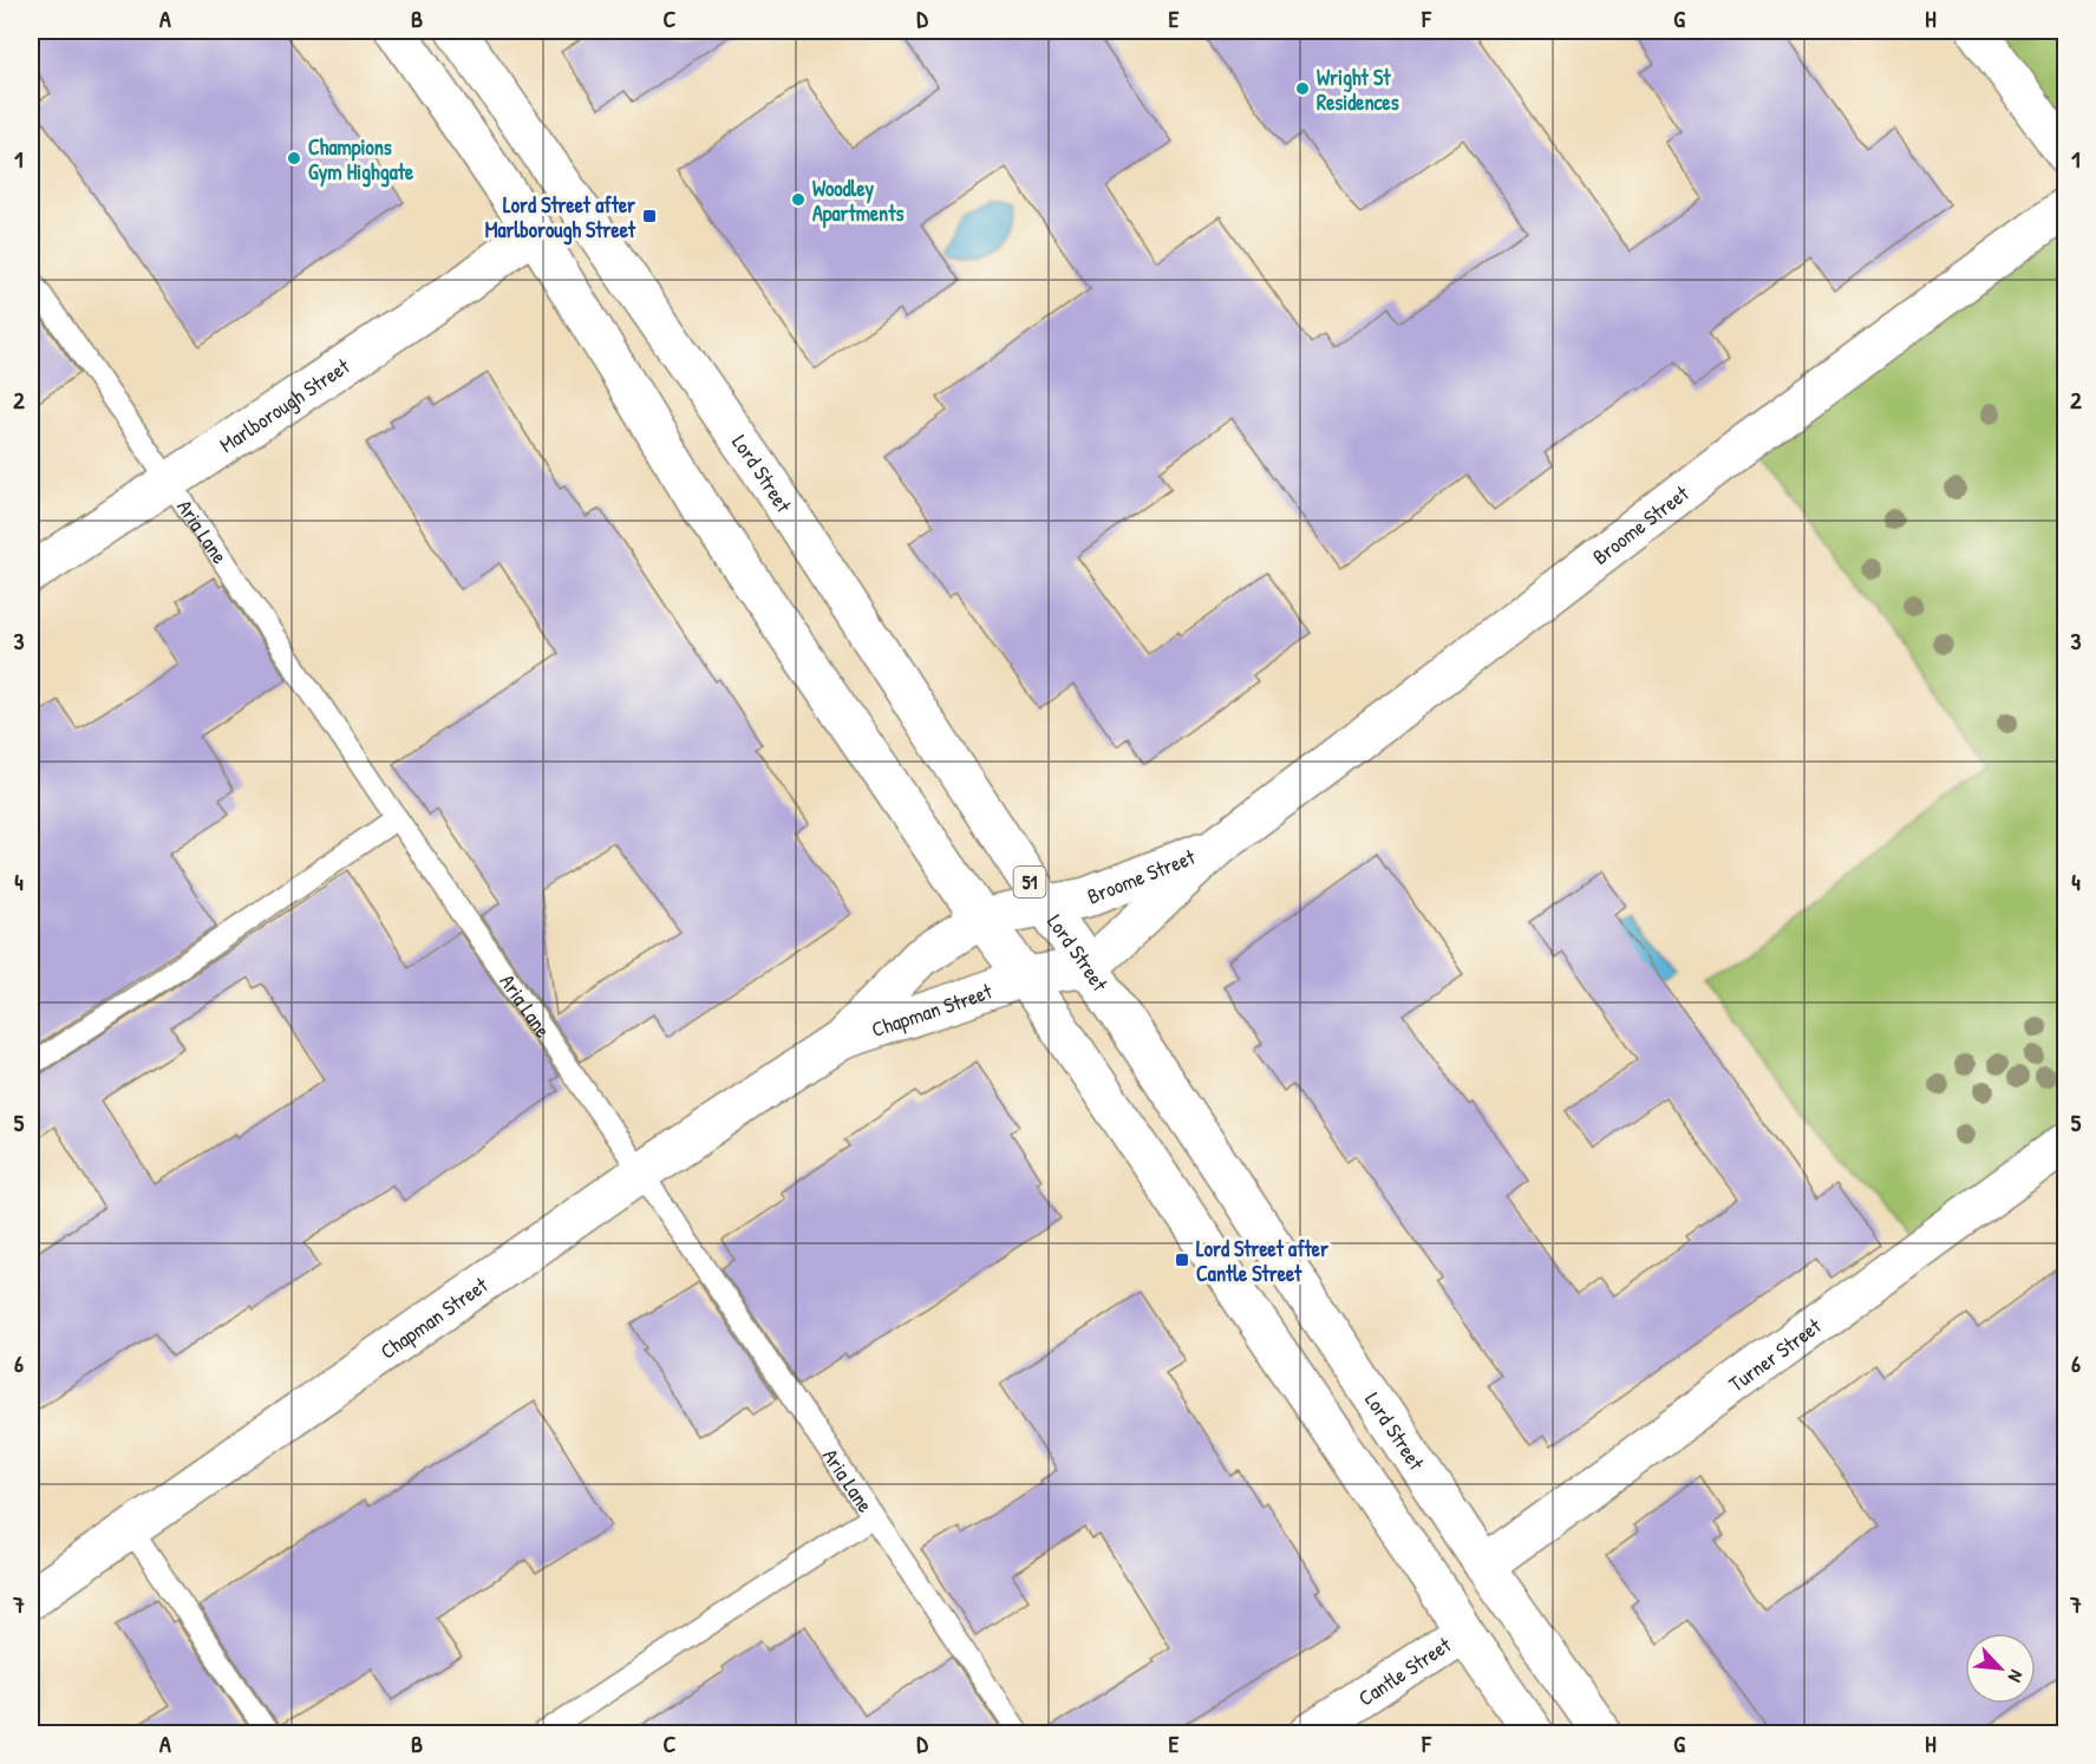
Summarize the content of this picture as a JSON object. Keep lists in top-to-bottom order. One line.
{"streets":{"street":["Marlborough Street","Lord Street","Broome Street","51","Chapman Street","Turner Street","Cantle Street"],"lane":["Aria Lane"]},"crossings":[["Marlborough Street","Aria Lane"],["Lord Street","Broome Street"],["Lord Street","Turner Street"],["Broome Street","Chapman Street"],["Aria Lane","Chapman Street"]],"places":{"other":["Wright St Residences","Champions Gym Highgate","Woodley Apartments"],"transit":["Lord Street after Marlborough Street","Lord Street after Cantle Street"]},"north":"bottom right","grid":{"columns":["A","B","C","D","E","F","G","H"],"rows":["1","2","3","4","5","6","7"]}}
